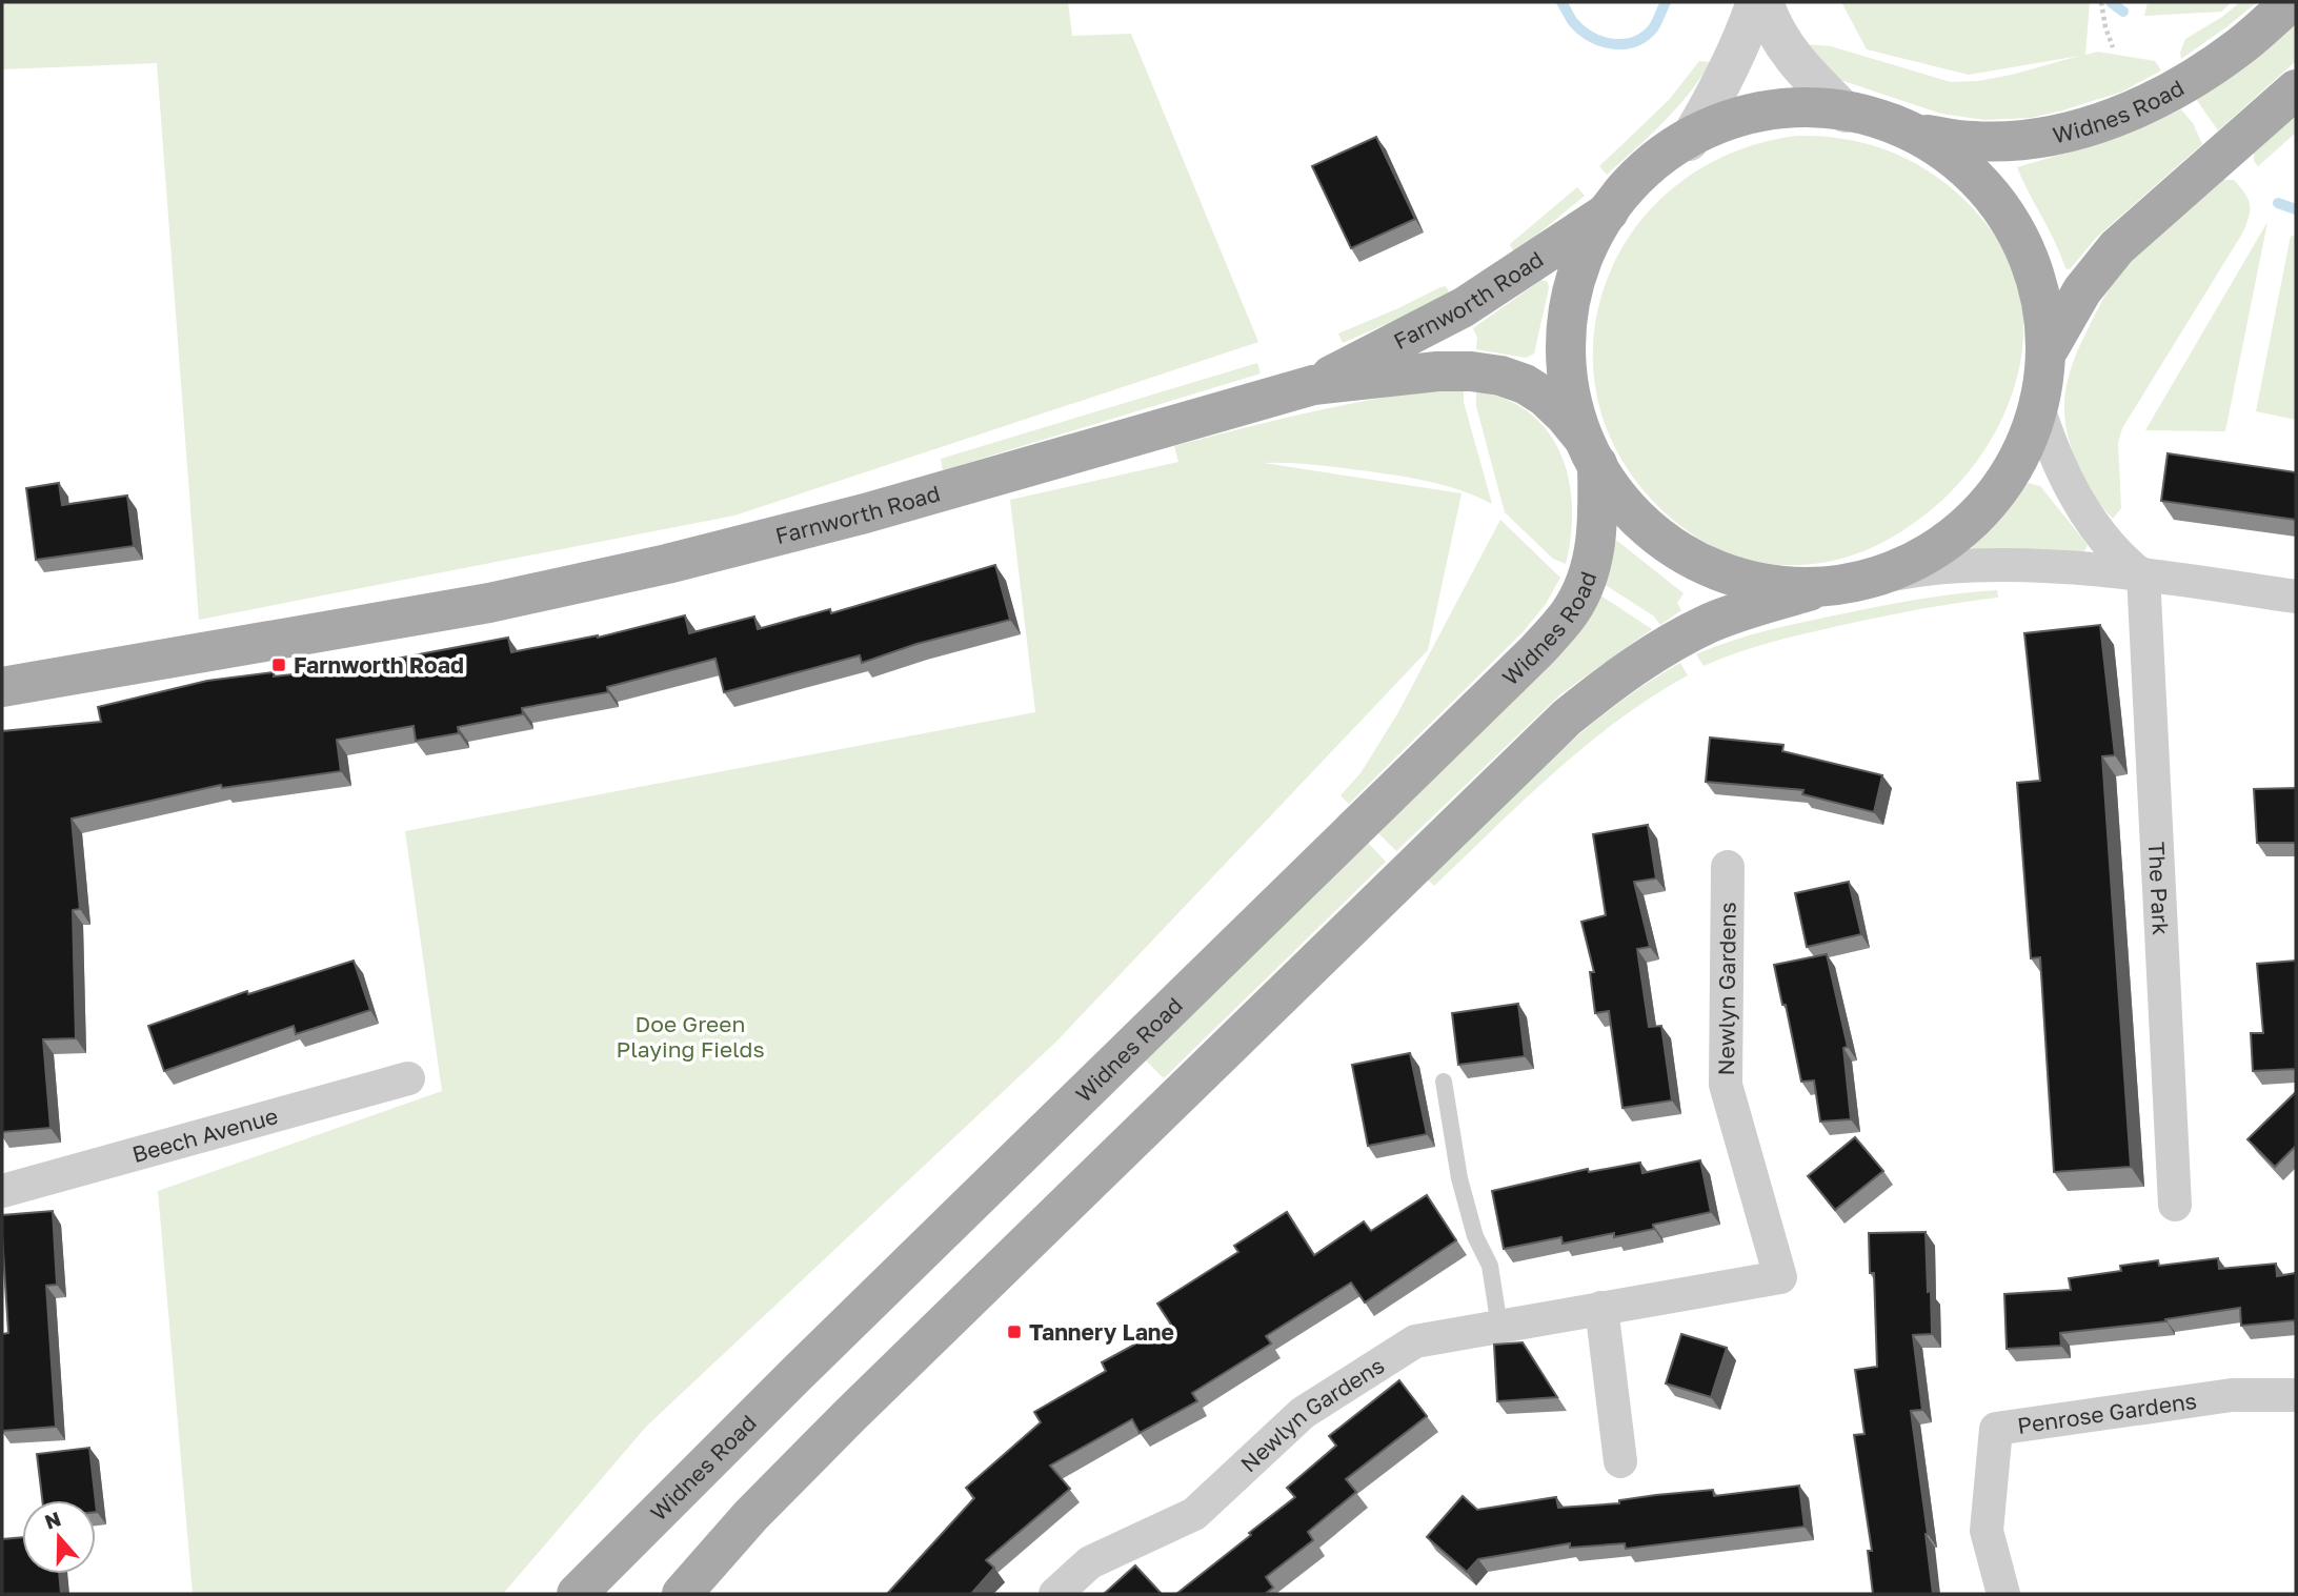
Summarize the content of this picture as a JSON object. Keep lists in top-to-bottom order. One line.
{"streets":{"main road":["Widnes Road","Farnworth Road"],"street":["The Park","Newlyn Gardens","Beech Avenue","Penrose Gardens"]},"crossings":[["Widnes Road","Farnworth Road"]],"parks":["Doe Green Playing Fields"],"places":{"transit":["Farnworth Road","Tannery Lane"]},"north":"top"}
